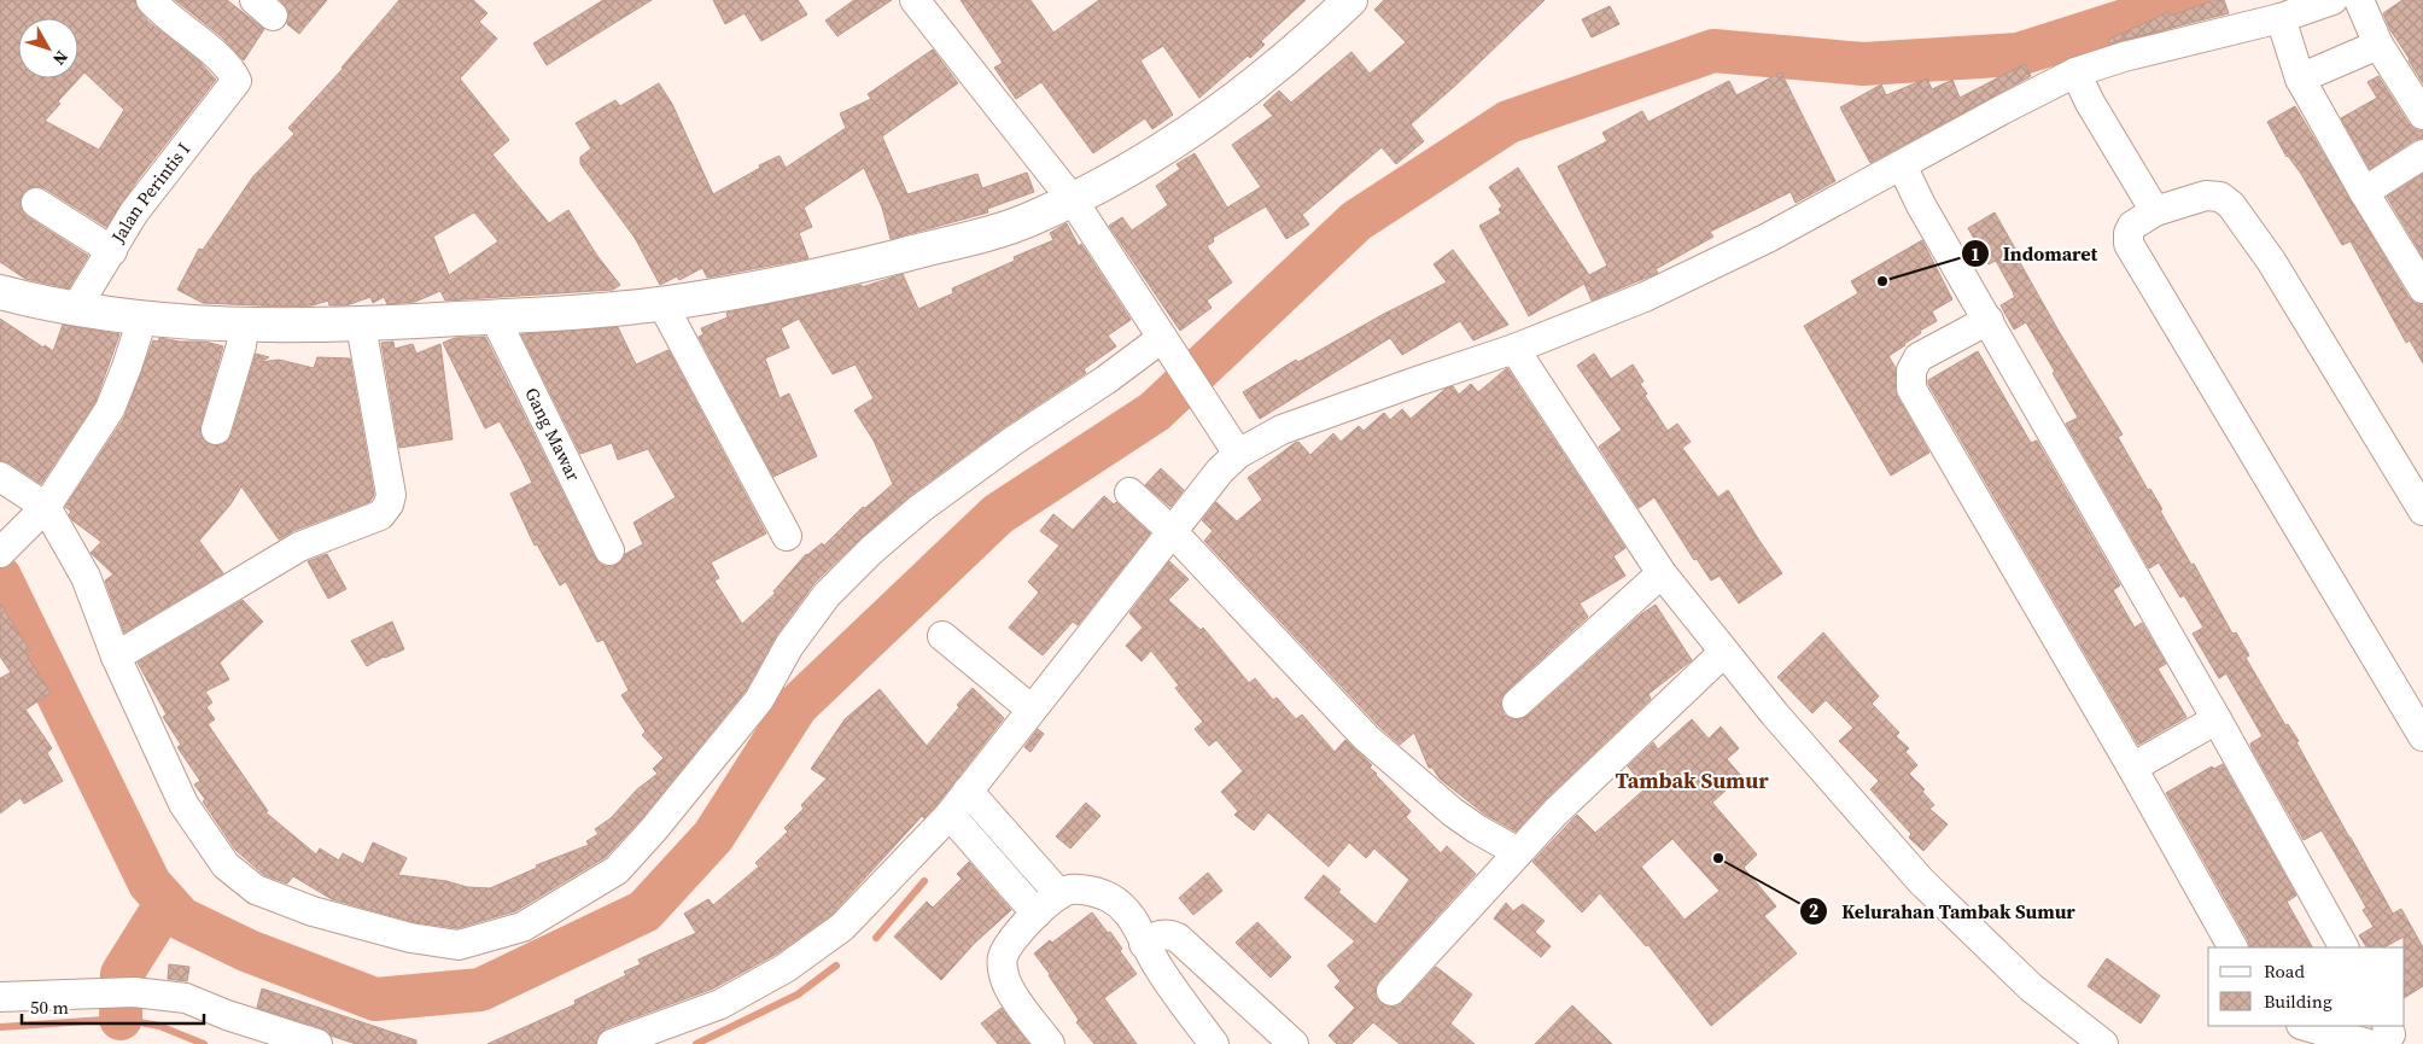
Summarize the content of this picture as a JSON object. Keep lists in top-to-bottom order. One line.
{"streets":{"street":["Jalan Perintis I","Gang Mawar"]},"districts":["Tambak Sumur"],"places":["Indomaret","Kelurahan Tambak Sumur"],"legend":["Road","Building"],"scale_bar":"50 m","north":"bottom right"}
